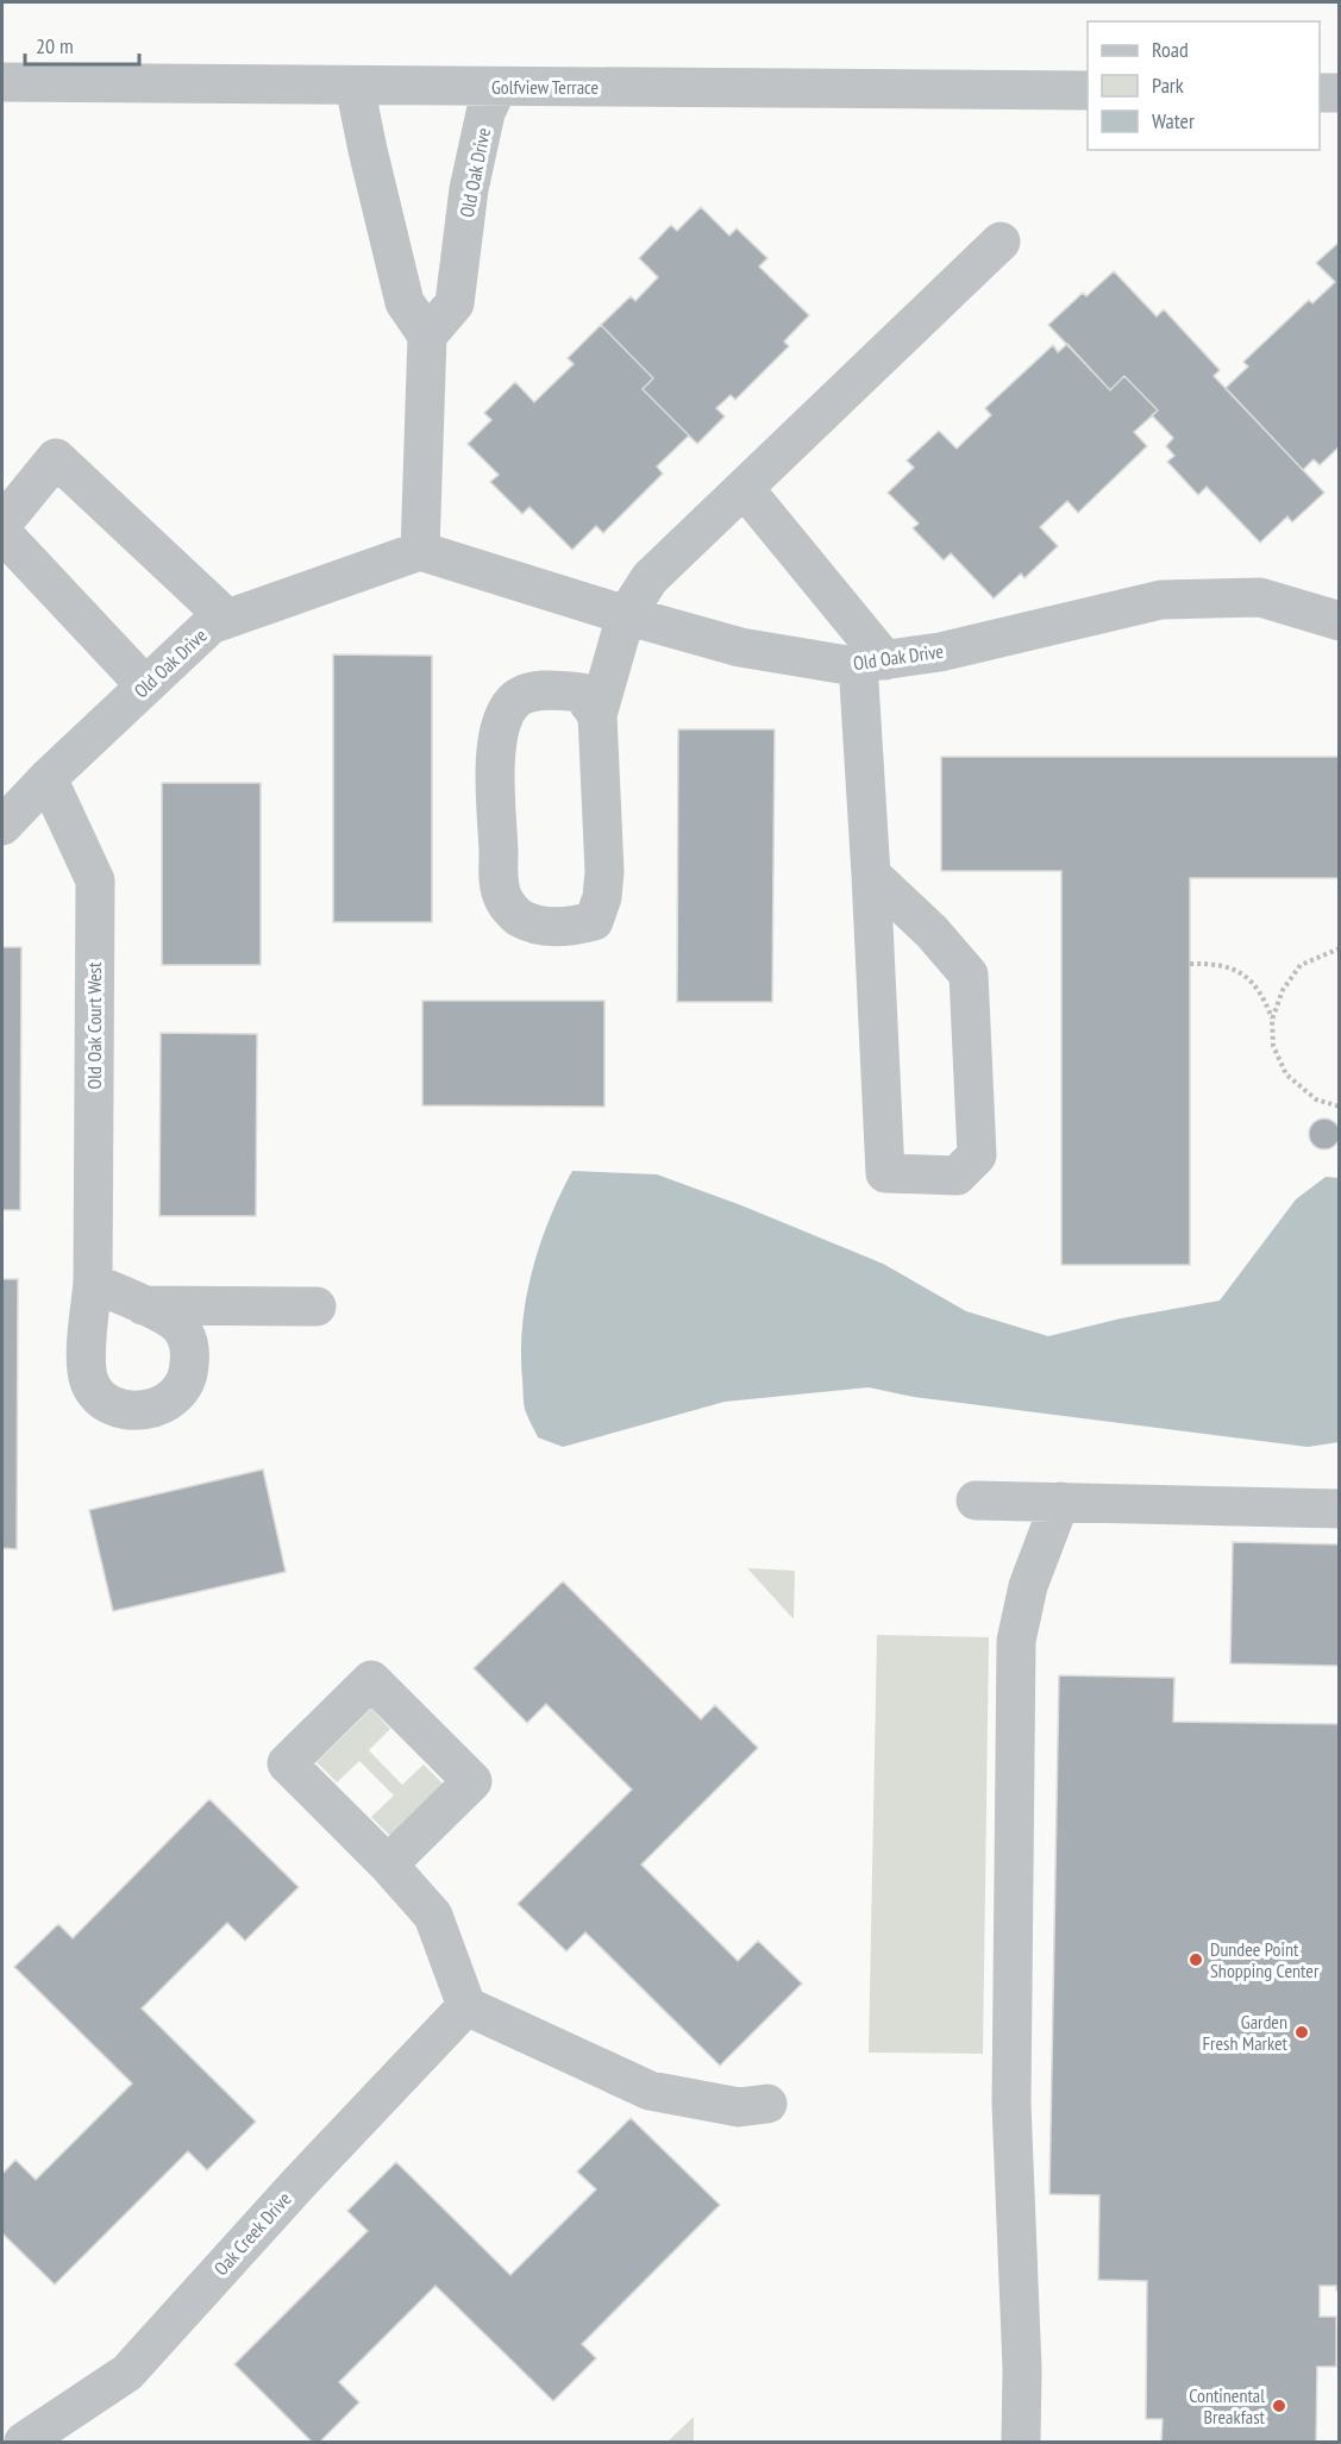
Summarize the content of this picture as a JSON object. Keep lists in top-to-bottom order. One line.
{"streets":{"street":["Golfview Terrace","Old Oak Drive","Old Oak Court West","Oak Creek Drive"]},"crossings":[["Golfview Terrace","Old Oak Drive"],["Old Oak Drive","Old Oak Court West"]],"places":["Dundee Point Shopping Center","Garden Fresh Market","Continental Breakfast"],"legend":["Road","Park","Water"],"scale_bar":"20 m"}
